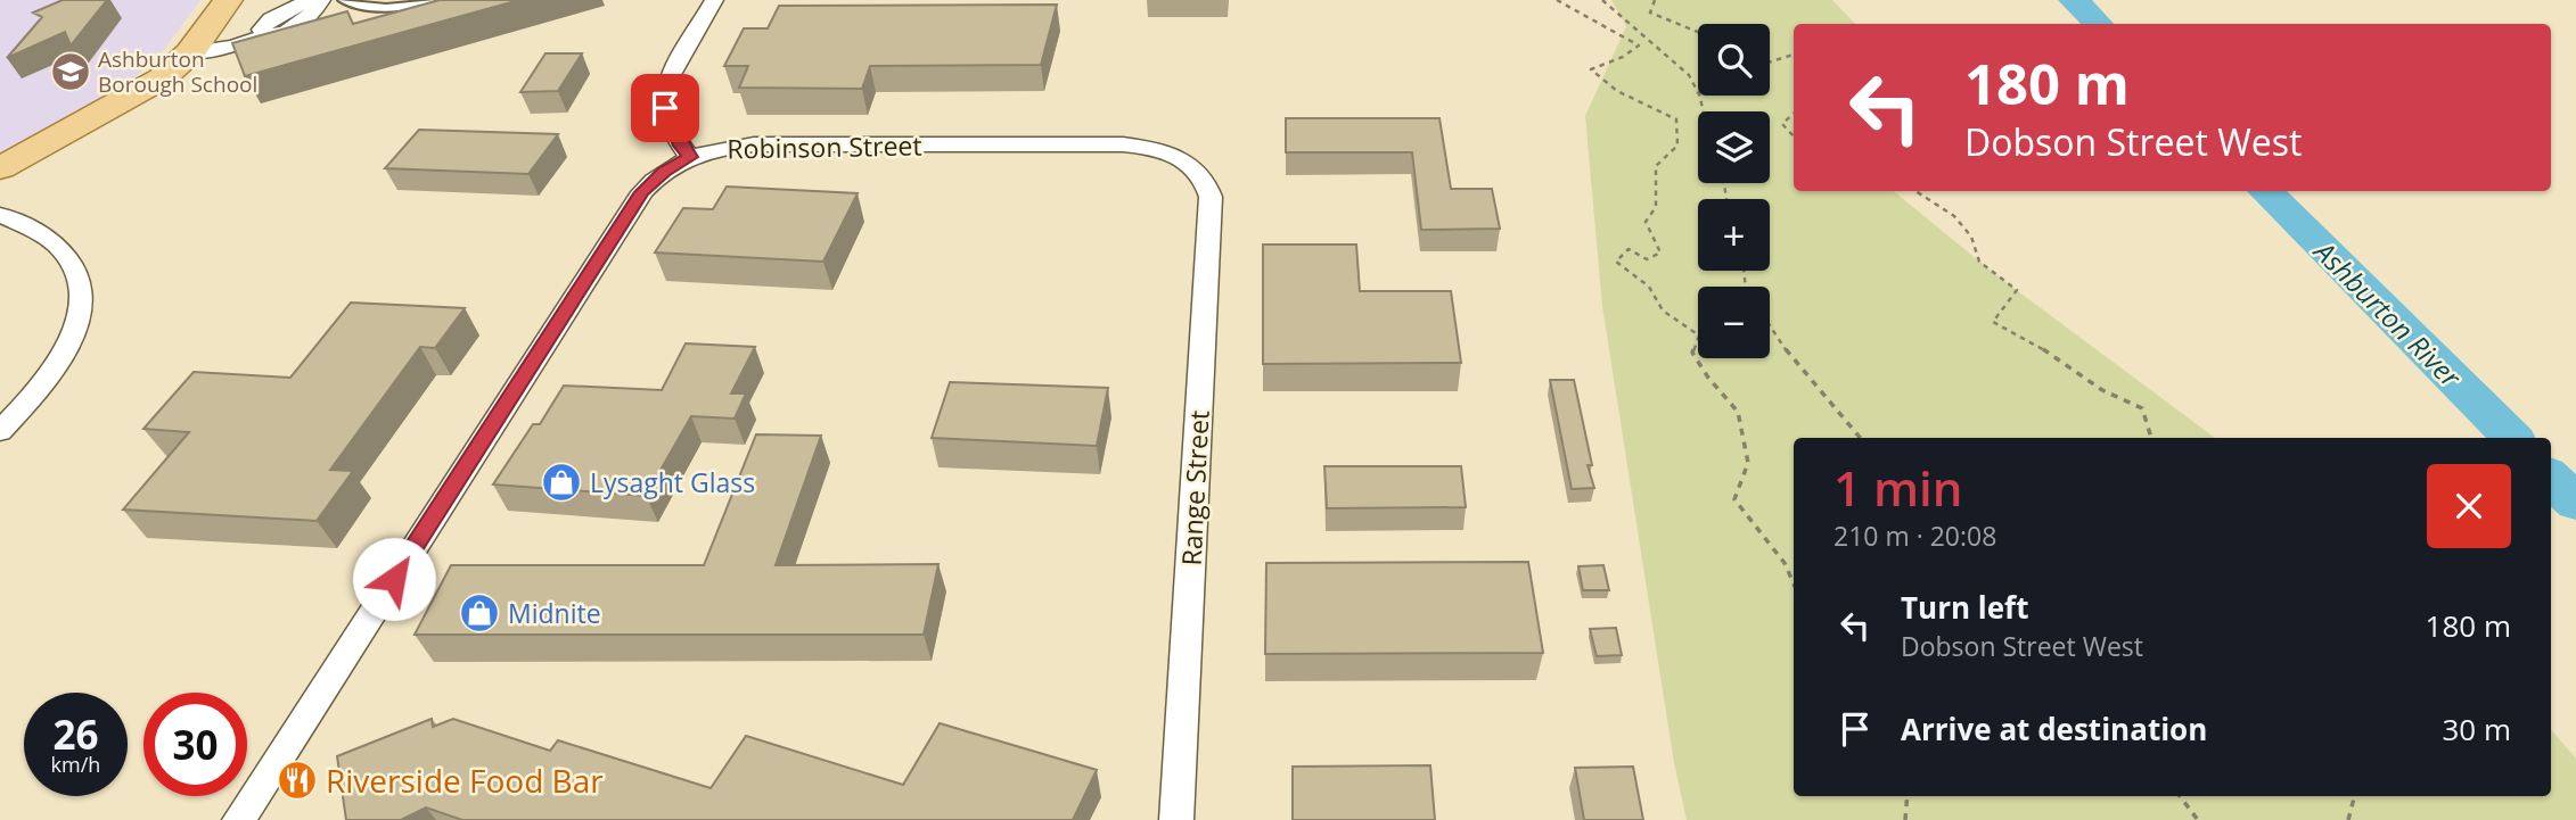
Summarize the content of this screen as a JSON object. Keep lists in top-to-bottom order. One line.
{"streets":{"street":["Robinson Street","Range Street"]},"crossings":[["Robinson Street","Range Street"]],"water":["Ashburton River"],"places":{"school or university":["Ashburton Borough School"],"shop":["Lysaght Glass","Midnite"],"restaurant":["Riverside Food Bar"]},"page":{"map_buttons":["+","−"],"turn":["180 m","Dobson Street West"],"heading":["1 min","210 m · 20:08"],"list":[{"name":"Turn left","note":"Dobson Street West","value":"180 m"},{"name":"Arrive at destination","value":"30 m"}],"speed":"26 km/h","limit":"30"}}
